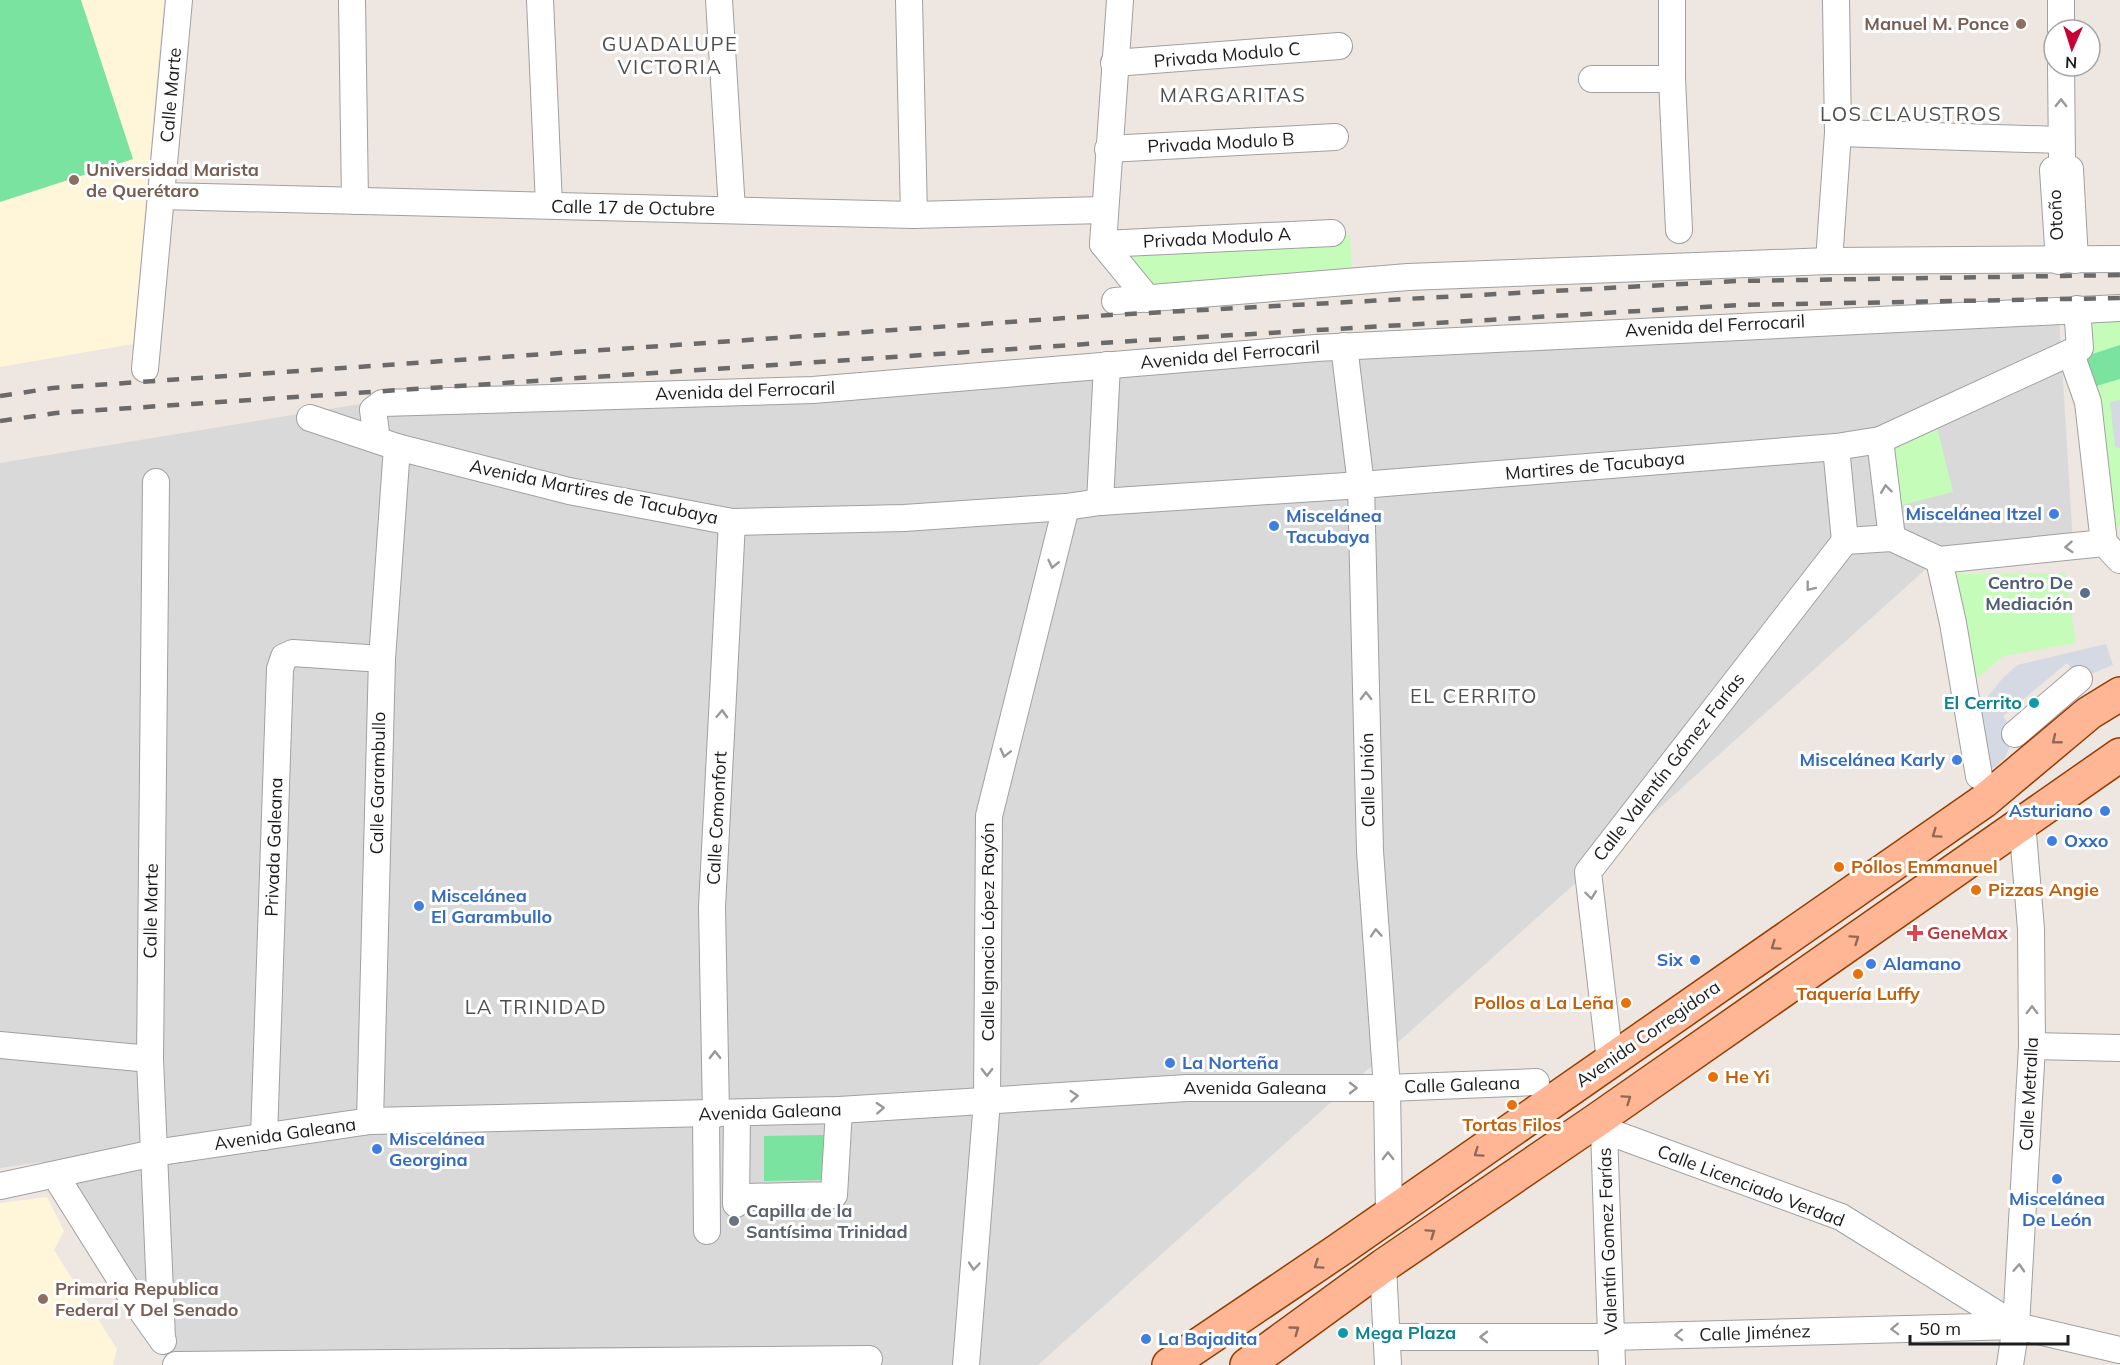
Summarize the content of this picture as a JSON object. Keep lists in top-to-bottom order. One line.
{"streets":{"main road":["Avenida Corregidora"],"street":["Privada Modulo C","Calle Marte","Privada Modulo B","Calle 17 de Octubre","Otoño","Privada Modulo A","Avenida del Ferrocaril","Martires de Tacubaya","Avenida Martires de Tacubaya","Calle Valentín Gómez Farías","Calle Unión","Calle Garambullo","Calle Comonfort","Privada Galeana","Calle Ignacio López Rayón","Calle Galeana","Avenida Galeana","Calle Metralla","Calle Licenciado Verdad","Valentín Gomez Farías","Calle Jiménez"]},"crossings":[["Calle Marte","Calle 17 de Octubre"],["Calle Marte","Avenida Galeana"],["Avenida del Ferrocaril","Avenida Martires de Tacubaya"],["Avenida del Ferrocaril","Calle Unión"],["Avenida del Ferrocaril","Calle Garambullo"],["Martires de Tacubaya","Avenida Martires de Tacubaya"],["Martires de Tacubaya","Calle Unión"],["Avenida Martires de Tacubaya","Calle Garambullo"],["Avenida Martires de Tacubaya","Calle Comonfort"],["Avenida Martires de Tacubaya","Calle Ignacio López Rayón"],["Calle Valentín Gómez Farías","Avenida Corregidora"],["Calle Unión","Avenida Corregidora"],["Calle Unión","Calle Galeana"],["Calle Unión","Avenida Galeana"],["Calle Garambullo","Privada Galeana"],["Calle Garambullo","Avenida Galeana"],["Calle Comonfort","Avenida Galeana"],["Privada Galeana","Avenida Galeana"],["Calle Ignacio López Rayón","Avenida Galeana"],["Calle Galeana","Avenida Galeana"],["Calle Metralla","Calle Licenciado Verdad"],["Calle Metralla","Calle Jiménez"],["Calle Licenciado Verdad","Valentín Gomez Farías"],["Calle Licenciado Verdad","Calle Jiménez"],["Valentín Gomez Farías","Calle Jiménez"]],"one_way":["Calle Valentín Gómez Farías","Calle Unión","Calle Comonfort","Calle Ignacio López Rayón","Avenida Galeana","Calle Metralla","Calle Jiménez"],"districts":["GUADALUPE VICTORIA","MARGARITAS","LOS CLAUSTROS","EL CERRITO","LA TRINIDAD"],"places":{"other":["Manuel M. Ponce","Universidad Marista de Querétaro","Miscelánea Itzel","Miscelánea Tacubaya","Centro De Mediación","El Cerrito","Miscelánea Karly","Asturiano","Oxxo","Pollos Emmanuel","Pizzas Angie","Miscelánea El Garambullo","Six","Alamano","Taquería Luffy","Pollos a La Leña","La Norteña","He Yi","Tortas Filos","Miscelánea Georgina","Miscelánea De León","Capilla de la Santísima Trinidad","Primaria Republica Federal Y Del Senado","Mega Plaza","La Bajadita"],"health":["GeneMax"]},"scale_bar":"50 m","north":"bottom"}
